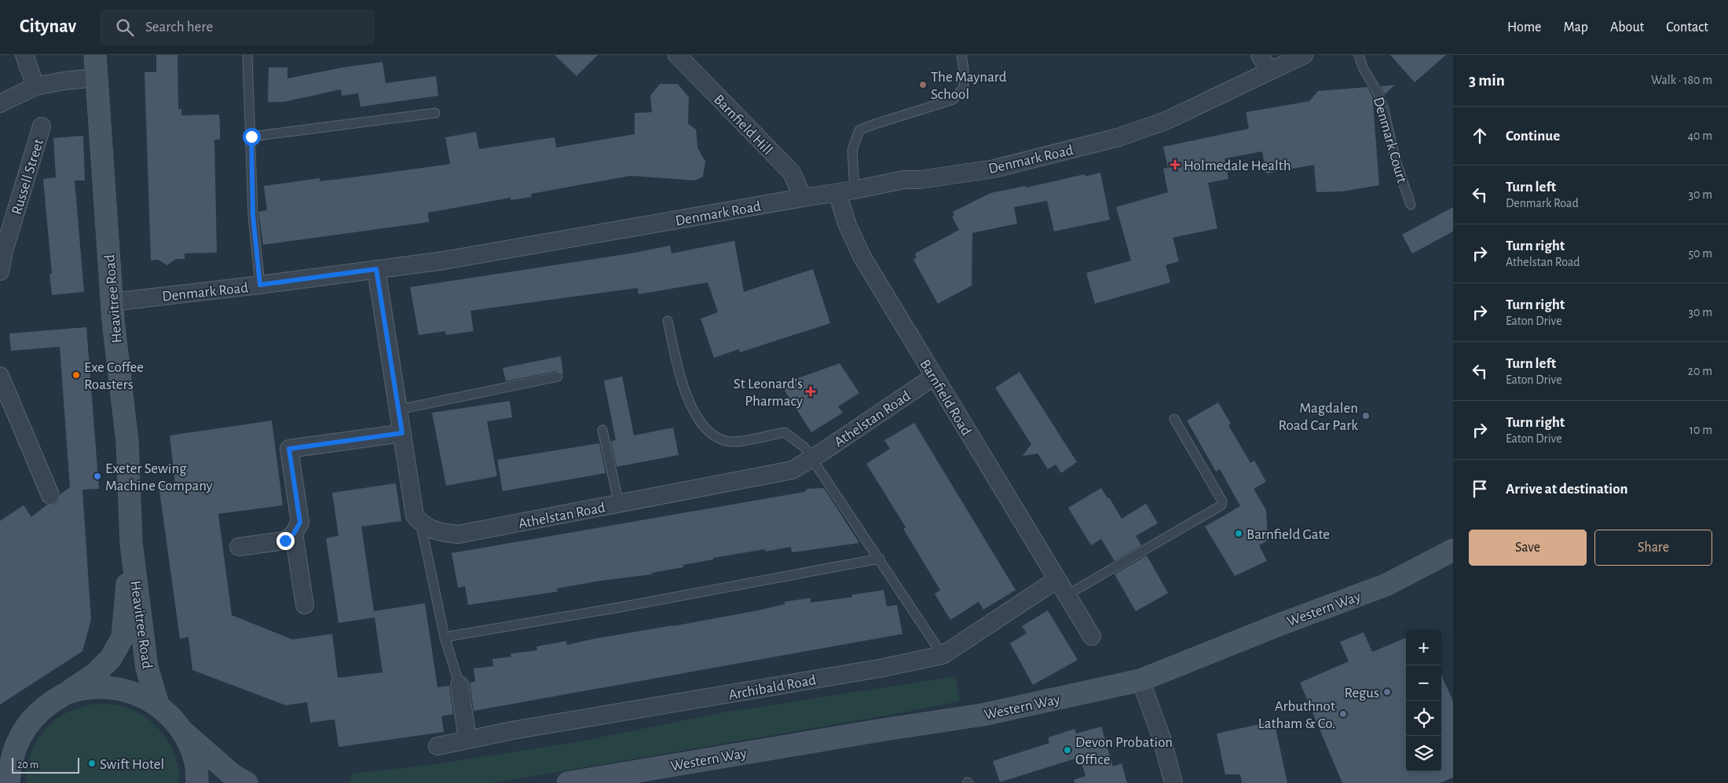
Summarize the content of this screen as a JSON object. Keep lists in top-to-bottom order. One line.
{"streets":{"main road":["Heavitree Road","Western Way"],"street":["Barnfield Hill","Denmark Road","Russell Street","Barnfield Road","Athelstan Road","Archibald Road"],"lane":["Denmark Court"]},"crossings":[["Barnfield Hill","Denmark Road"],["Denmark Road","Heavitree Road"],["Denmark Road","Barnfield Road"],["Barnfield Road","Athelstan Road"],["Barnfield Road","Archibald Road"]],"places":{"other":["The Maynard School","Exe Coffee Roasters","Magdalen Road Car Park","Exeter Sewing Machine Company","Barnfield Gate","Regus","Arbuthnot Latham & Co.","Devon Probation Office","Swift Hotel"],"health":["Holmedale Health","St Leonard's Pharmacy"]},"scale_bar":"20 m","page":{"header":"Citynav","search":"Search here","nav":["Home","Map","About","Contact"],"heading":["3 min","Walk · 180 m"],"list":[["Continue","40 m"],["Turn left","Denmark Road","30 m"],["Turn right","Athelstan Road","50 m"],["Turn right","Eaton Drive","30 m"],["Turn left","Eaton Drive","20 m"],["Turn right","Eaton Drive","10 m"],"Arrive at destination"],"buttons":["Save","Share"],"map_buttons":["+","−"],"scale":"20 m"}}
